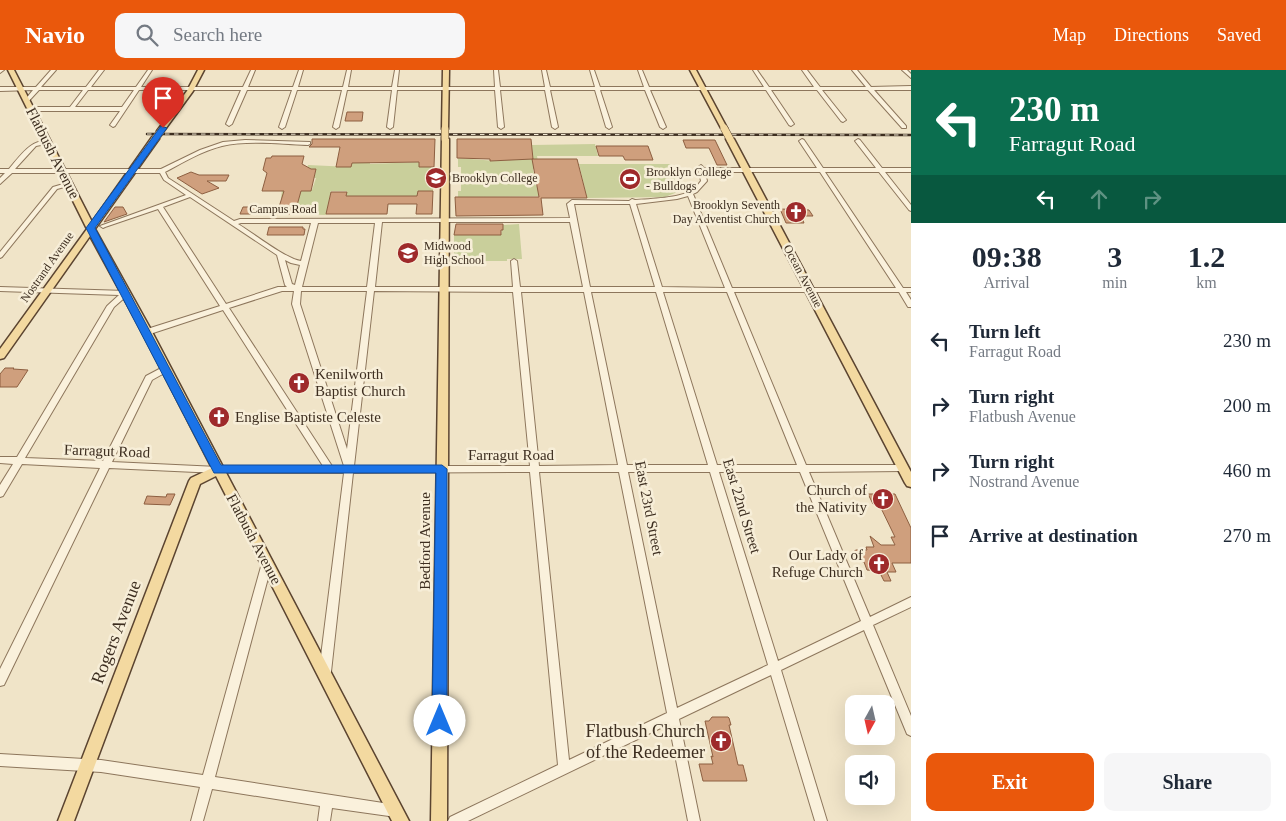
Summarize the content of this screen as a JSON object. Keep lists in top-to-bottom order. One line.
{"streets":{"main road":["Flatbush Avenue","Nostrand Avenue","Ocean Avenue","Bedford Avenue","Rogers Avenue"],"street":["Campus Road","Farragut Road","East 22nd Street","East 23rd Street"]},"crossings":[["Flatbush Avenue","Nostrand Avenue"],["Flatbush Avenue","Farragut Road"],["Flatbush Avenue","Rogers Avenue"],["Campus Road","East 23rd Street"],["Campus Road","Bedford Avenue"],["Ocean Avenue","Farragut Road"],["Farragut Road","East 22nd Street"],["Farragut Road","East 23rd Street"],["Farragut Road","Bedford Avenue"],["Farragut Road","Rogers Avenue"],["East 22nd Street","East 23rd Street"]],"places":{"school or university":["Brooklyn College","Midwood High School"],"sports":["Brooklyn College - Bulldogs"],"church":["Brooklyn Seventh Day Adventist Church","Kenilworth Baptist Church","Englise Baptiste Celeste","Church of the Nativity","Our Lady of Refuge Church","Flatbush Church of the Redeemer"]},"north":"bottom","page":{"header":"Navio","search":"Search here","nav":["Map","Directions","Saved"],"turn":["230 m","Farragut Road"],"eta":["09:38","Arrival","3","min","1.2","km"],"list":[{"name":"Turn left","note":"Farragut Road","value":"230 m"},{"name":"Turn right","note":"Flatbush Avenue","value":"200 m"},{"name":"Turn right","note":"Nostrand Avenue","value":"460 m"},{"name":"Arrive at destination","value":"270 m"}],"buttons":["Exit","Share"]}}
